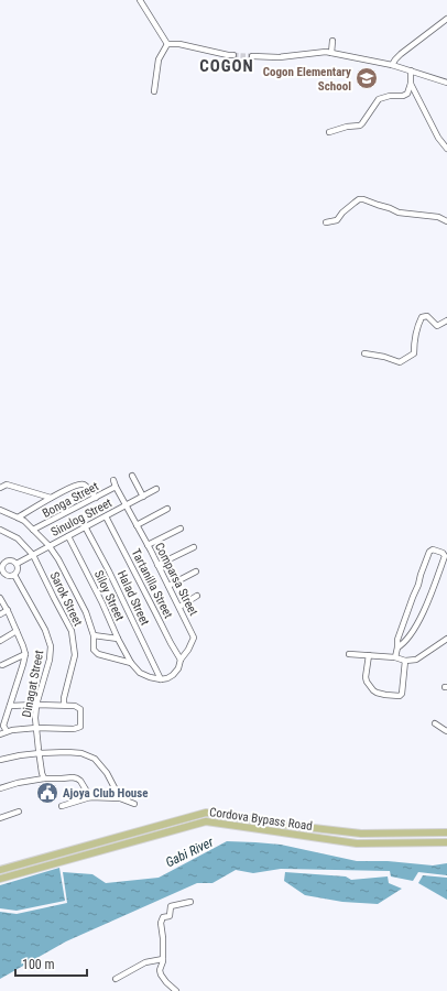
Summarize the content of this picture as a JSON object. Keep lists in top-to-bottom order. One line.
{"streets":{"main road":["Cordova Bypass Road"],"street":["Bonga Street","Sinulog Street","Comparsa Street","Tartanilla Street","Siloy Street","Halad Street","Sarok Street","Dinagat Street"]},"crossings":[["Bonga Street","Comparsa Street"],["Sinulog Street","Comparsa Street"],["Sinulog Street","Tartanilla Street"],["Sinulog Street","Siloy Street"],["Sinulog Street","Halad Street"],["Sinulog Street","Sarok Street"],["Sinulog Street","Dinagat Street"],["Comparsa Street","Tartanilla Street"],["Comparsa Street","Halad Street"]],"districts":["COGON"],"water":["Gabi River"],"places":{"school or university":["Cogon Elementary School"],"public building":["Ajoya Club House"]},"scale_bar":"100 m"}
